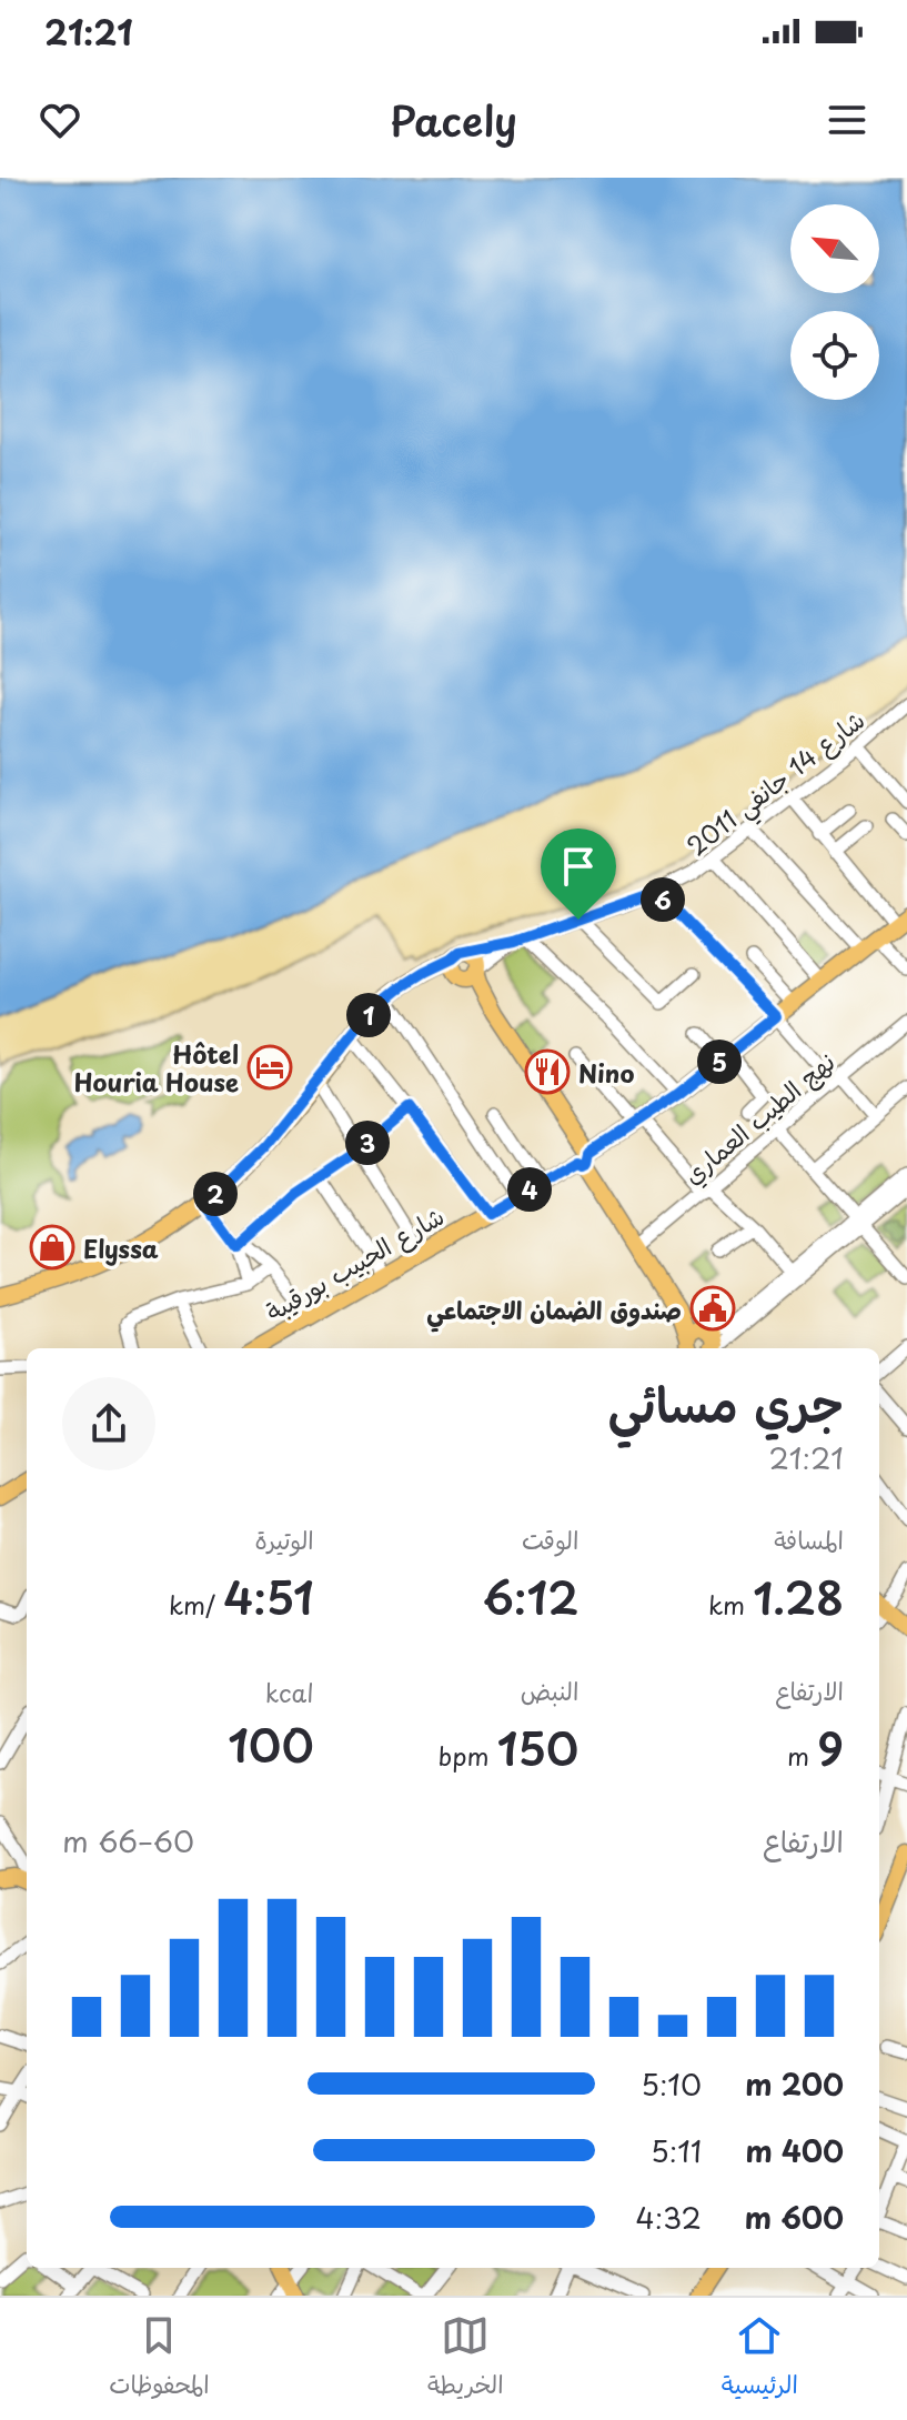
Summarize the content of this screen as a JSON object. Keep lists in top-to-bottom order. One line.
{"streets":{"main road":["شارع الحبيب بورقيبة"],"street":["شارع 14 جانفي 2011","نهج الطيب العماري"]},"places":{"hotel":["Hôtel Houria House"],"restaurant":["Nino"],"shop":["Elyssa"],"public building":["صندوق الضمان الاجتماعي"]},"north":"top left","page":{"status":"21:21","header":"Pacely","pins":["6","1","5","3","4","2"],"heading":["جري مسائي","21:21"],"stats":[["المسافة","1.28 km"],["الوقت","6:12"],["الوتيرة","4:51 /km"],["الارتفاع","9 m"],["النبض","150 bpm"],["kcal","100"]],"chart":["الارتفاع","60–66 m"],"list":[{"name":"200 m","note":"5:10"},{"name":"400 m","note":"5:11"},{"name":"600 m","note":"4:32"}],"tabs":["الرئيسية","الخريطة","المحفوظات"]}}
